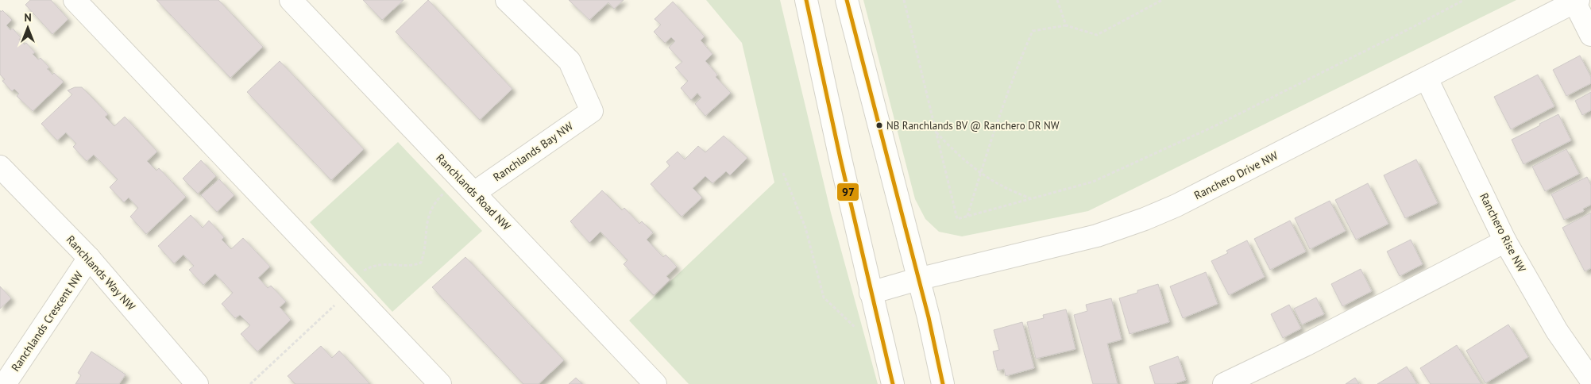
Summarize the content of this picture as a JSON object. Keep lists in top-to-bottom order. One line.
{"streets":{"street":["Ranchlands Bay NW","Ranchero Drive NW","Ranchlands Road NW","Ranchero Rise NW","Ranchlands Way NW","Ranchlands Crescent NW"]},"crossings":[["Ranchlands Bay NW","Ranchlands Road NW"],["Ranchero Drive NW","Ranchero Rise NW"],["Ranchlands Way NW","Ranchlands Crescent NW"]],"places":["NB Ranchlands BV @ Ranchero DR NW"],"lines":["transit line 97"],"north":"top"}
